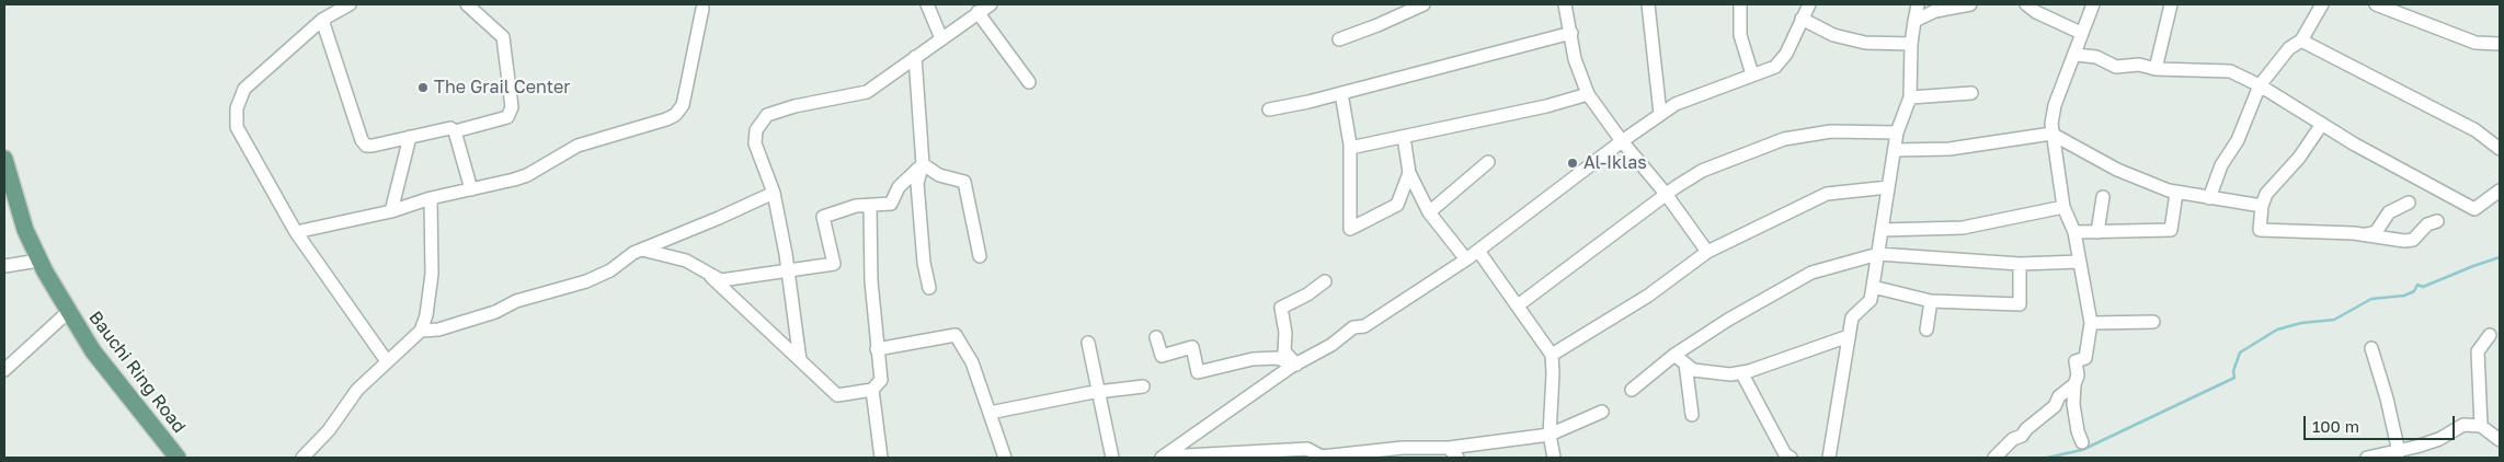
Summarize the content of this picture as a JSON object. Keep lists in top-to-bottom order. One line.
{"streets":{"main road":["Bauchi Ring Road"]},"places":["The Grail Center","Al-Iklas"],"scale_bar":"100 m"}
